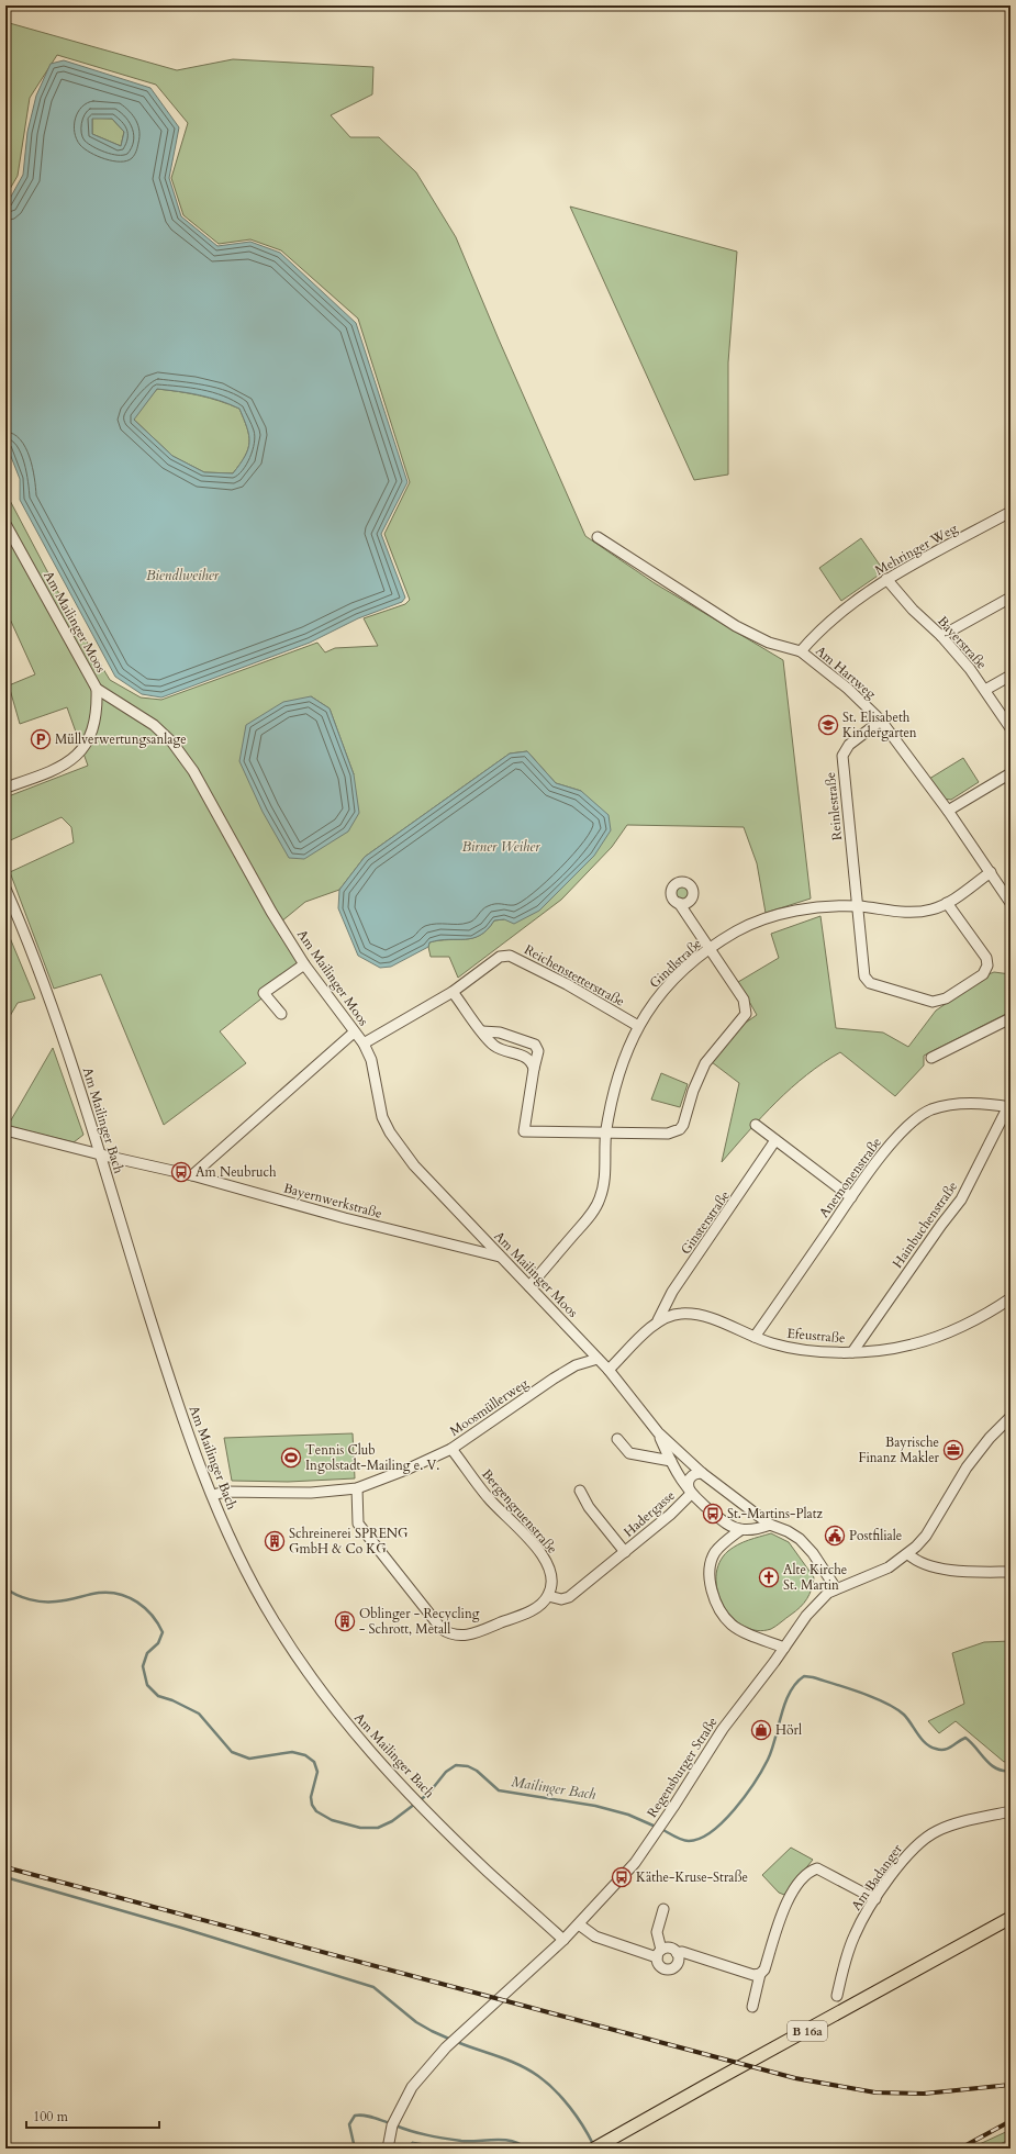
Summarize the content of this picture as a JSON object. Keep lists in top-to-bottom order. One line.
{"streets":{"main road":["B 16a"],"street":["Mehringer Weg","Am Mailinger Moos","Bayerstraße","Am Hartweg","Reinlestraße","Gindlstraße","Reichenstetterstraße","Am Mailinger Bach","Anemonenstraße","Bayernwerkstraße","Ginsterstraße","Hainbuchenstraße","Efeustraße","Moosmüllerweg","Bergengruenstraße","Hadergasse","Regensburger Straße","Am Badanger"]},"crossings":[["Mehringer Weg","Bayerstraße"],["Mehringer Weg","Am Hartweg"],["Am Mailinger Moos","Gindlstraße"],["Am Mailinger Moos","Reichenstetterstraße"],["Am Mailinger Moos","Bayernwerkstraße"],["Am Mailinger Moos","Efeustraße"],["Am Mailinger Moos","Moosmüllerweg"],["Am Mailinger Moos","Hadergasse"],["Am Mailinger Moos","Regensburger Straße"],["Am Hartweg","Reinlestraße"],["Am Hartweg","Gindlstraße"],["Reinlestraße","Gindlstraße"],["Gindlstraße","Reichenstetterstraße"],["Am Mailinger Bach","Bayernwerkstraße"],["Am Mailinger Bach","Moosmüllerweg"],["Am Mailinger Bach","Regensburger Straße"],["Anemonenstraße","Hainbuchenstraße"],["Anemonenstraße","Efeustraße"],["Ginsterstraße","Efeustraße"],["Hainbuchenstraße","Efeustraße"],["Moosmüllerweg","Bergengruenstraße"],["Bergengruenstraße","Hadergasse"]],"water":["Biendlweiher","Birner Weiher","Mailinger Bach"],"places":{"school or university":["St. Elisabeth Kindergarten"],"parking":["Müllverwertungsanlage"],"bus stop":["Am Neubruch","St.-Martins-Platz","Käthe-Kruse-Straße"],"office":["Bayrische Finanz Makler"],"sports":["Tennis Club Ingolstadt-Mailing e. V."],"public building":["Postfiliale"],"building":["Schreinerei SPRENG GmbH & Co KG","Oblinger - Recycling - Schrott, Metall"],"church":["Alte Kirche St. Martin"],"shop":["Hörl"]},"scale_bar":"100 m"}
